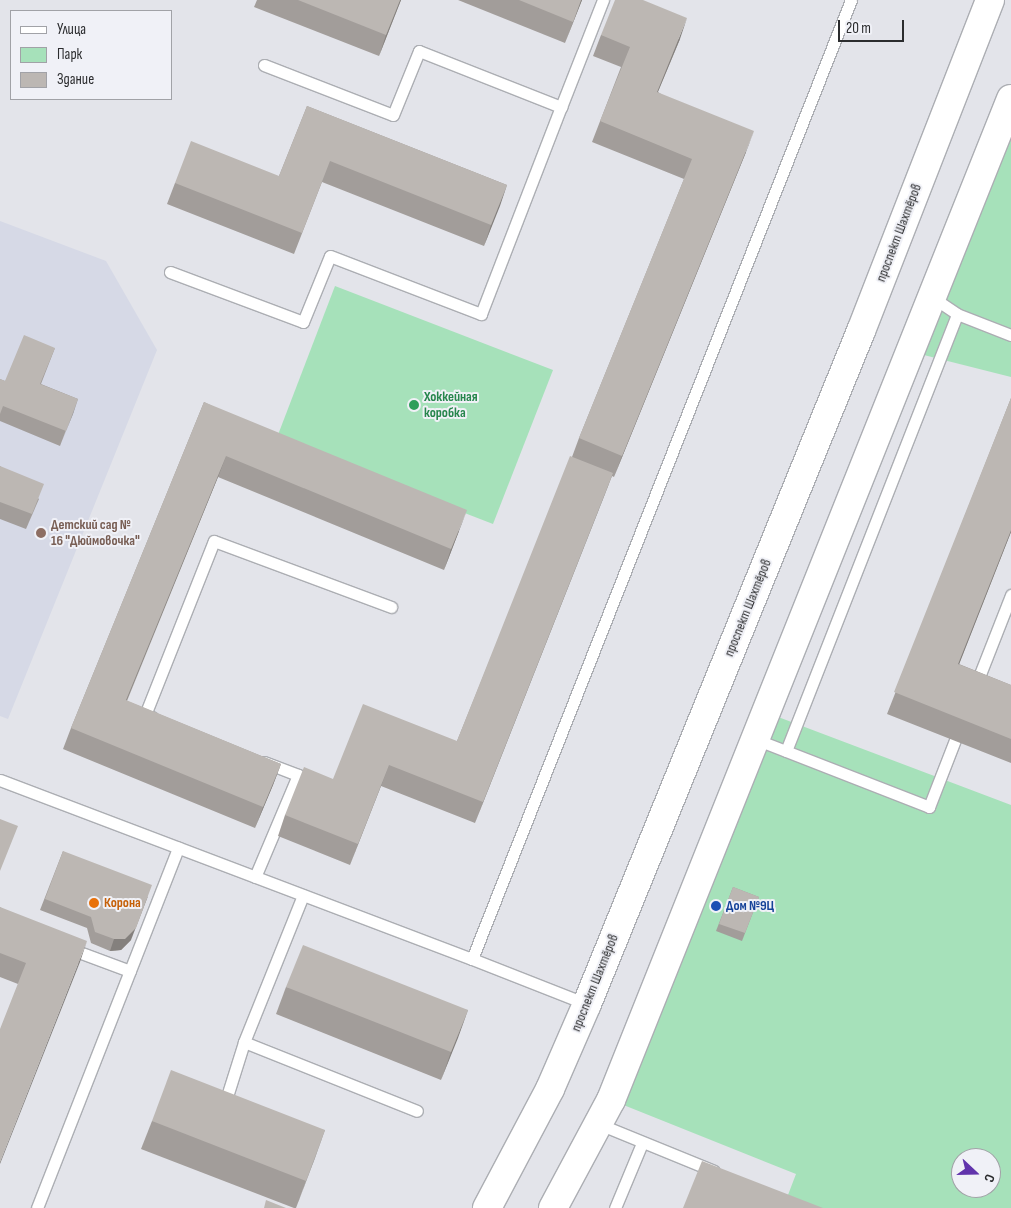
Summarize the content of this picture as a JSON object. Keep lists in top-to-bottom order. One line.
{"streets":{"main road":["проспект Шахтёров"]},"places":["Хоккейная коробка","Детский сад № 16 \"Дюймовочка\"","Корона","Дом №9Ц"],"legend":["Улица","Парк","Здание"],"scale_bar":"20 m","north":"right"}
